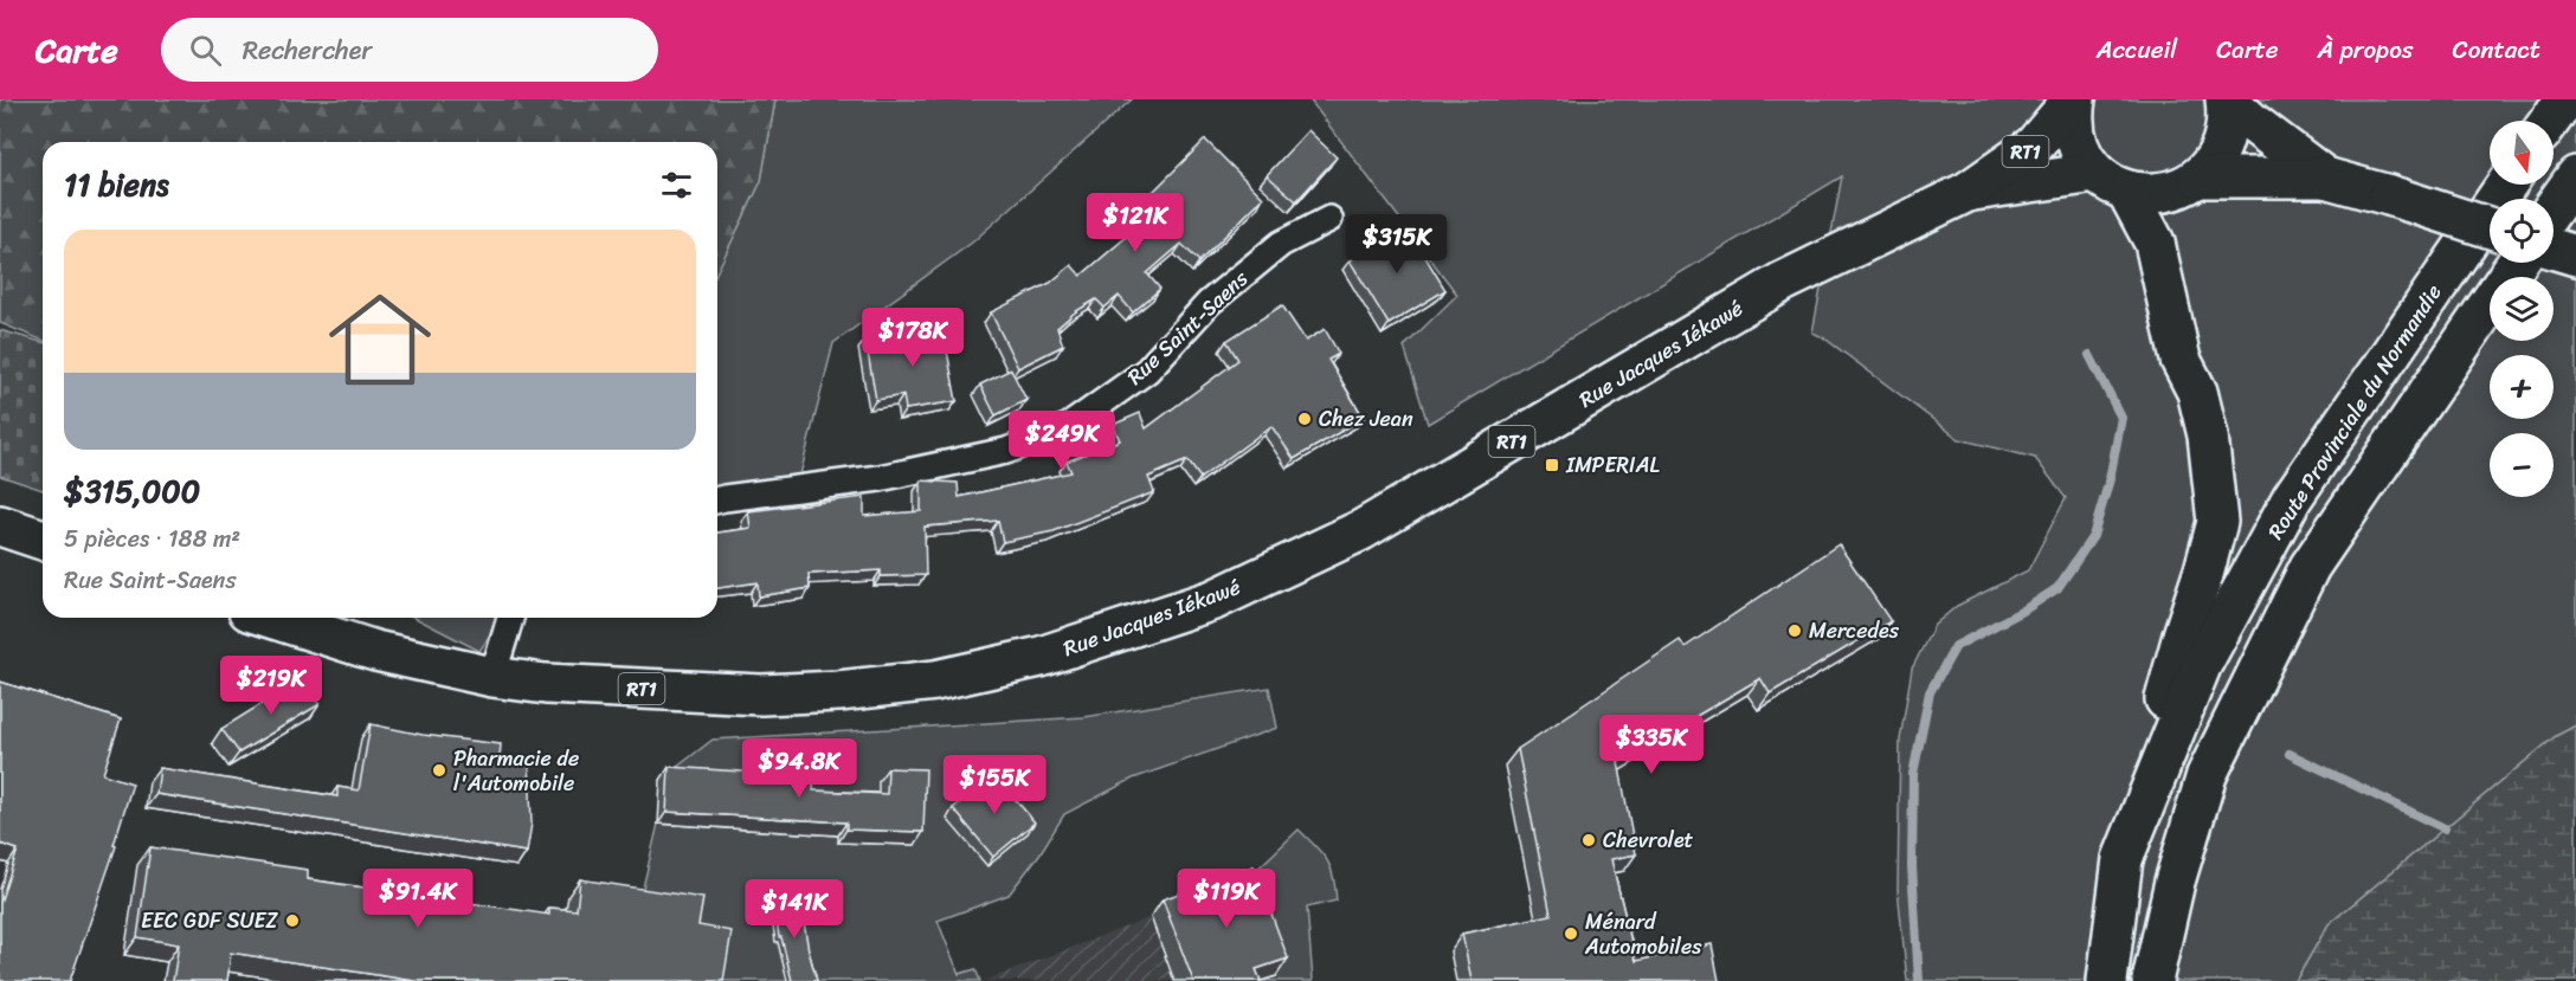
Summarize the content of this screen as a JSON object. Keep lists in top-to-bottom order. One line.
{"streets":{"main road":["RT1","Rue Jacques Iékawé","Route Provinciale du Normandie"],"street":["Rue Saint-Saens"]},"places":{"other":["Chez Jean","Mercedes","Pharmacie de l'Automobile","Chevrolet","EEC GDF SUEZ","Ménard Automobiles"],"transit":["IMPERIAL"]},"north":"bottom","page":{"header":"Carte","search":"Rechercher","nav":["Accueil","Carte","À propos","Contact"],"map_buttons":["+","−"],"heading":"11 biens","price":["$121K","$315K","$178K","$249K","$219K","$335K","$94.8K","$155K","$91.4K","$119K","$141K"],"list":[{"name":"$315,000","note":"5 pièces · 188 m² · Rue Saint-Saens"}]}}
